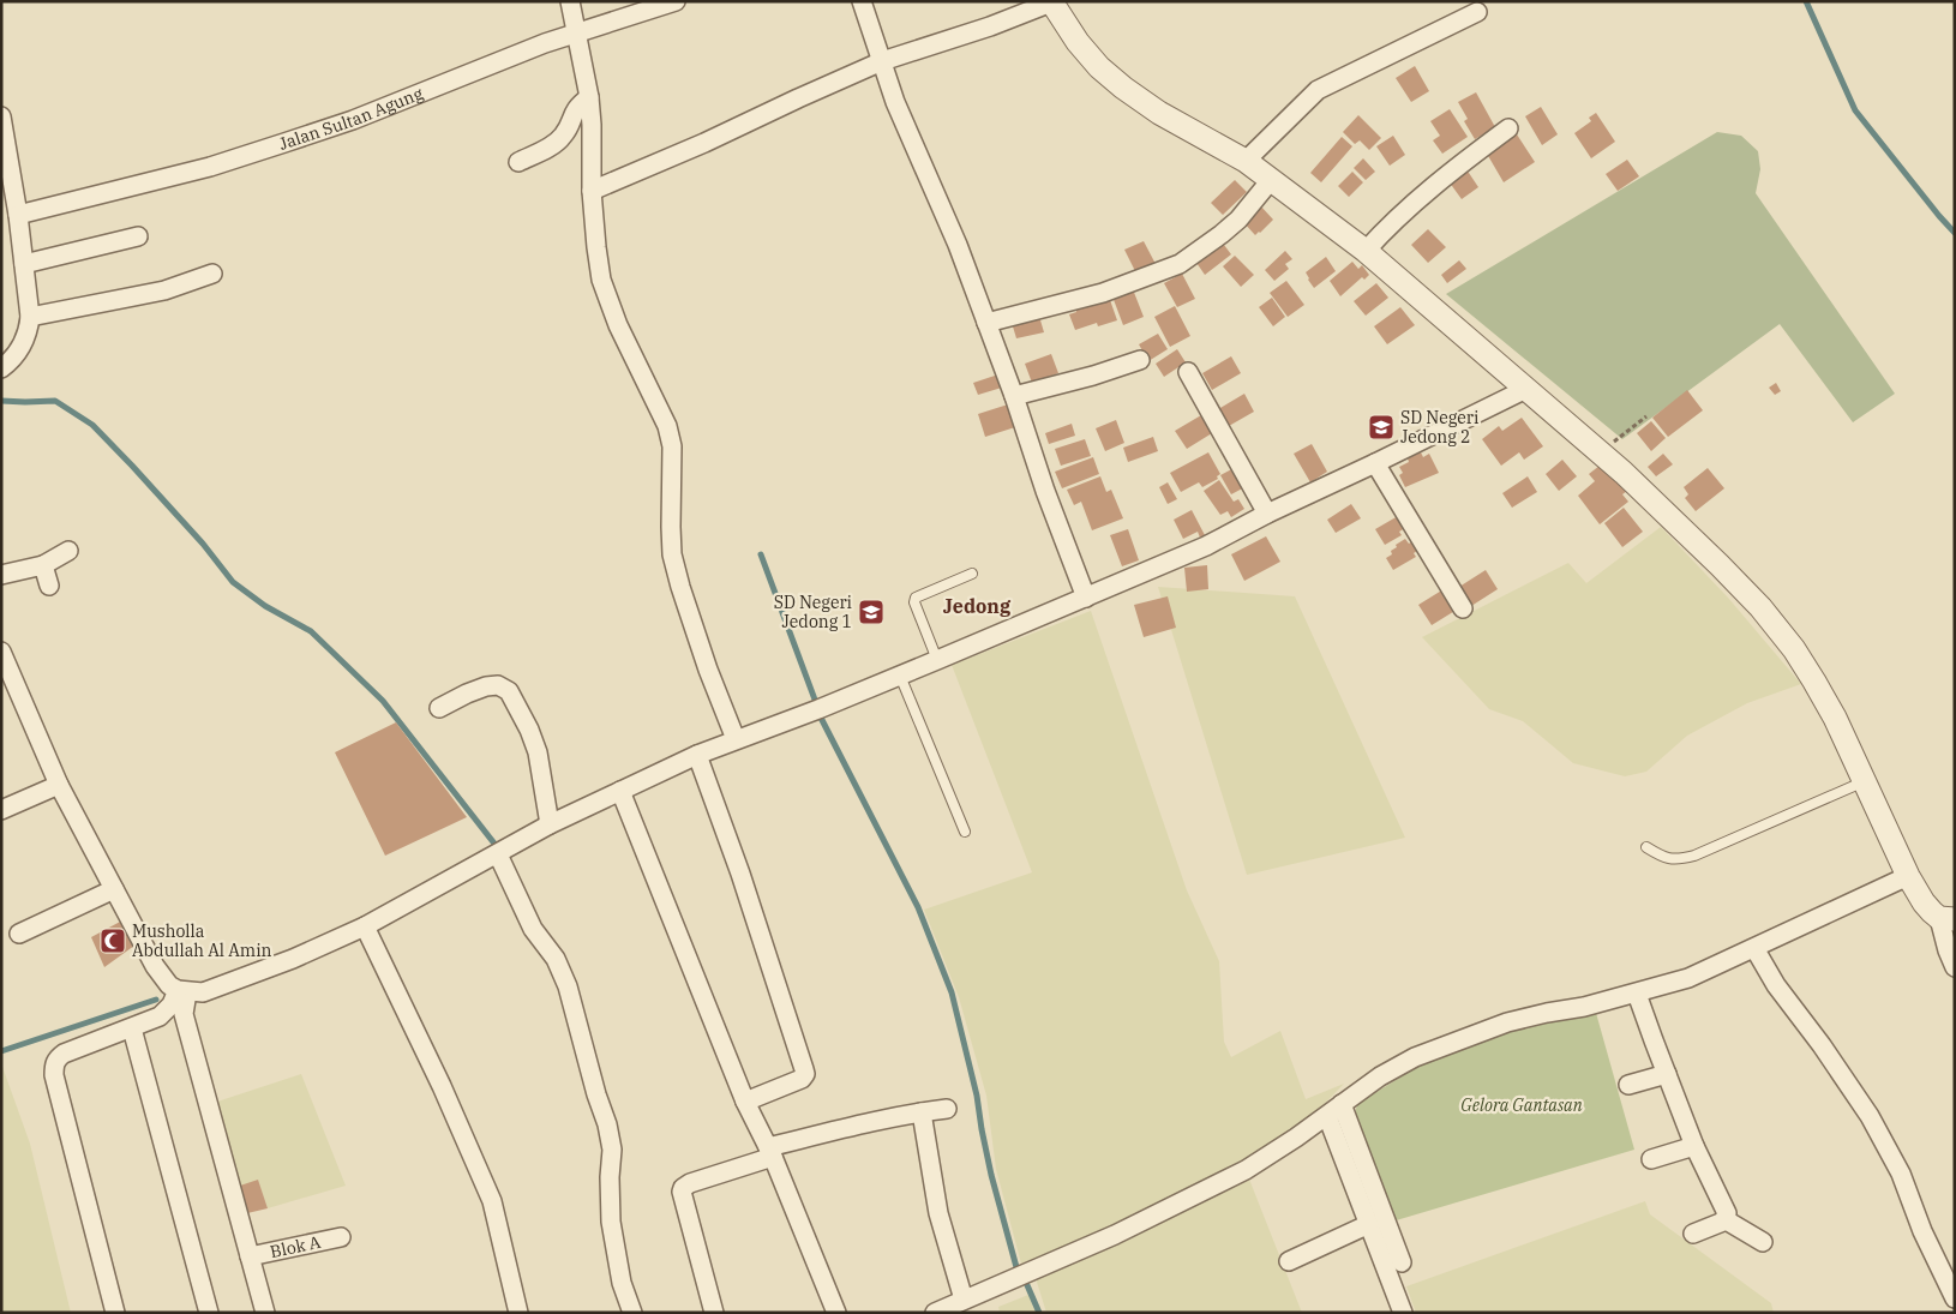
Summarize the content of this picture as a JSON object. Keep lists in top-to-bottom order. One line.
{"streets":{"street":["Jalan Sultan Agung","Blok A"]},"districts":["Jedong"],"parks":["Gelora Gantasan"],"places":{"school or university":["SD Negeri Jedong 2","SD Negeri Jedong 1"],"mosque":["Musholla Abdullah Al Amin"]}}
